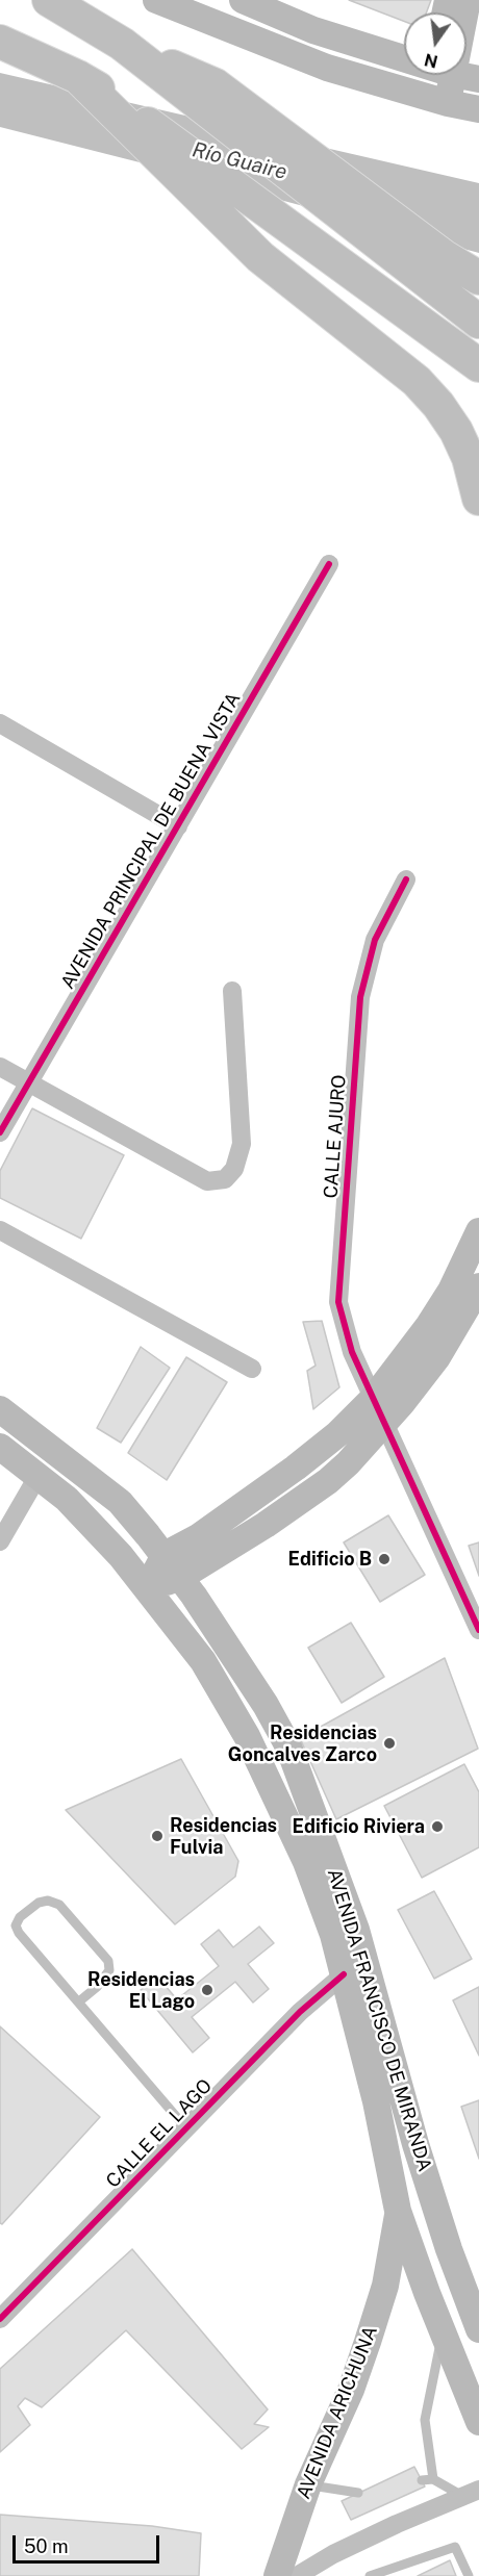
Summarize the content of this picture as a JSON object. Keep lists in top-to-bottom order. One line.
{"streets":{"street":["AVENIDA PRINCIPAL DE BUENA VISTA","CALLE AJURO","AVENIDA FRANCISCO DE MIRANDA","CALLE EL LAGO","AVENIDA ARICHUNA"]},"crossings":[["AVENIDA FRANCISCO DE MIRANDA","CALLE EL LAGO"],["AVENIDA FRANCISCO DE MIRANDA","AVENIDA ARICHUNA"]],"water":["Río Guaire"],"places":["Edificio B","Residencias Goncalves Zarco","Edificio Riviera","Residencias Fulvia","Residencias El Lago"],"scale_bar":"50 m","north":"bottom"}
